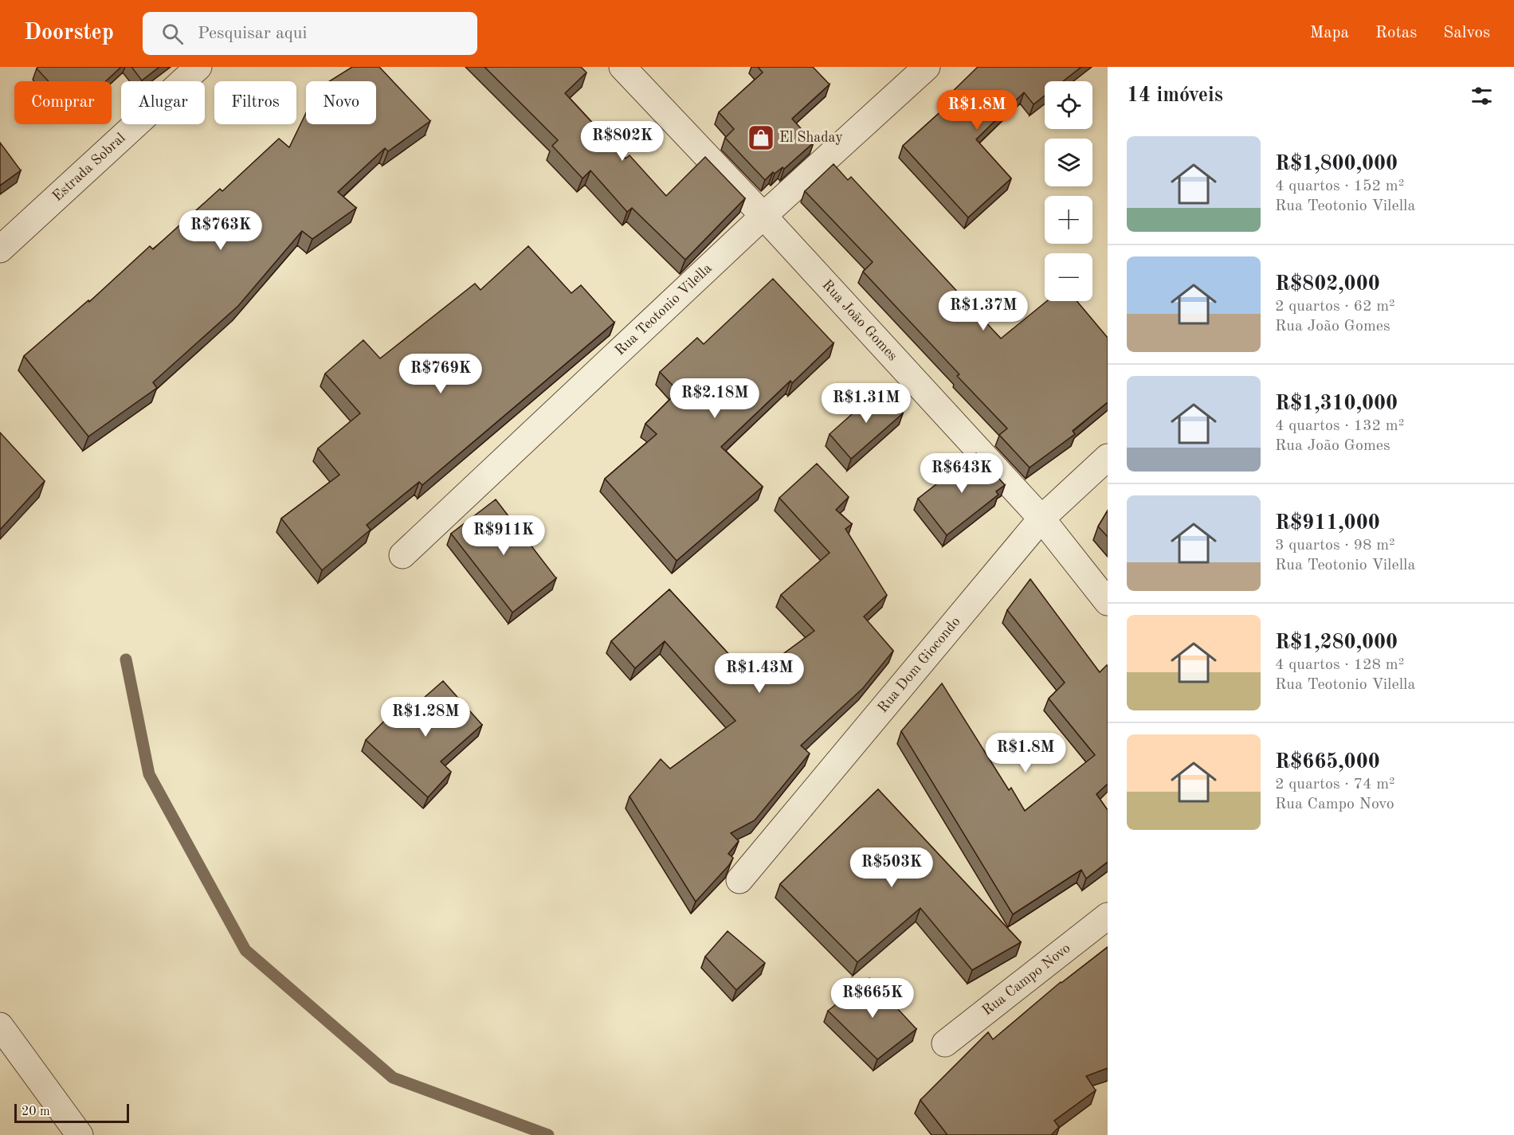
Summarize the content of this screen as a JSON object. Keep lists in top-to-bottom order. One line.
{"streets":{"street":["Estrada Sobral","Rua Teotonio Vilella","Rua João Gomes","Rua Dom Giocondo","Rua Campo Novo"]},"crossings":[["Rua Teotonio Vilella","Rua João Gomes"],["Rua João Gomes","Rua Dom Giocondo"]],"places":{"shop":["El Shaday"]},"scale_bar":"20 m","page":{"header":"Doorstep","search":"Pesquisar aqui","nav":["Mapa","Rotas","Salvos"],"heading":"14 imóveis","map_buttons":["+","−"],"chip":["Comprar","Alugar","Filtros","Novo"],"price":["R$1.8M","R$802K","R$763K","R$1.37M","R$769K","R$2.18M","R$1.31M","R$643K","R$911K","R$1.43M","R$1.28M","R$1.8M","R$503K","R$665K"],"list":[{"name":"R$1,800,000","note":"4 quartos · 152 m² · Rua Teotonio Vilella"},{"name":"R$802,000","note":"2 quartos · 62 m² · Rua João Gomes"},{"name":"R$1,310,000","note":"4 quartos · 132 m² · Rua João Gomes"},{"name":"R$911,000","note":"3 quartos · 98 m² · Rua Teotonio Vilella"},{"name":"R$1,280,000","note":"4 quartos · 128 m² · Rua Teotonio Vilella"},{"name":"R$665,000","note":"2 quartos · 74 m² · Rua Campo Novo"}],"scale":"20 m"}}
